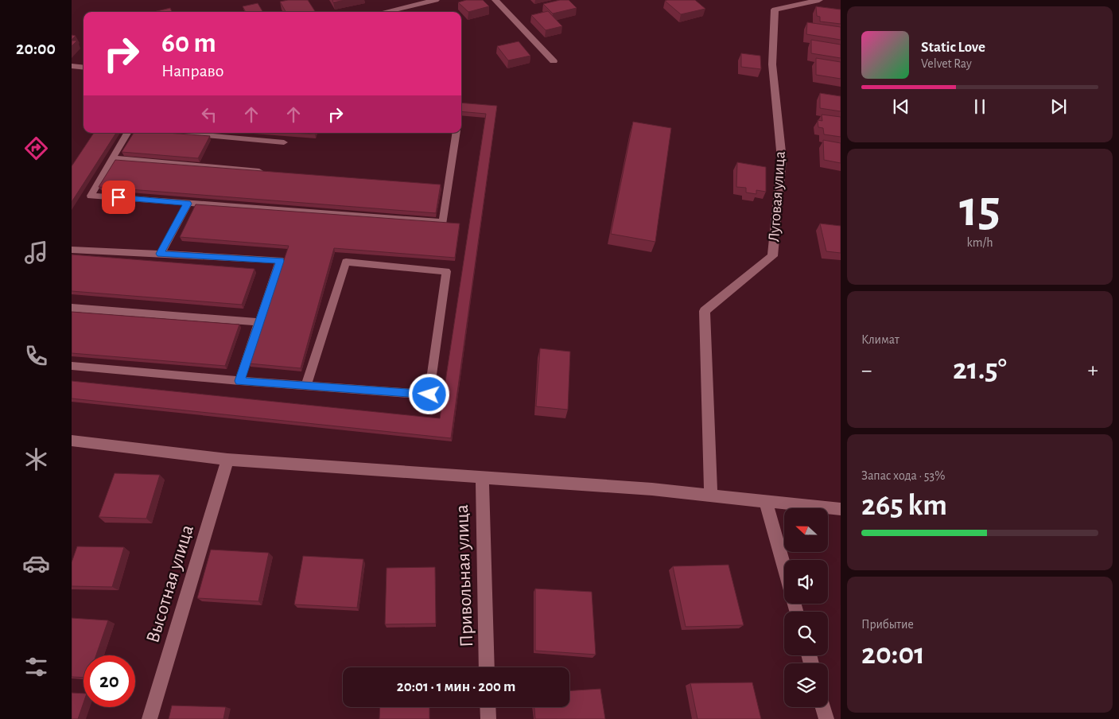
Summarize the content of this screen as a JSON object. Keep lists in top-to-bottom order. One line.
{"streets":{"street":["Луговая улица","Привольная улица","Высотная улица"]},"north":"left","page":{"tabs":"20:00","turn":["60 m","Направо"],"song":["Static Love","Velvet Ray"],"tile":[["15","km/h"],"Климат",["Запас хода · 53%","265 km"],["Прибытие","20:01"]],"heat":["−","21.5°","+"],"limit":"20","trip":"20:01 · 1 мин · 200 m"}}
